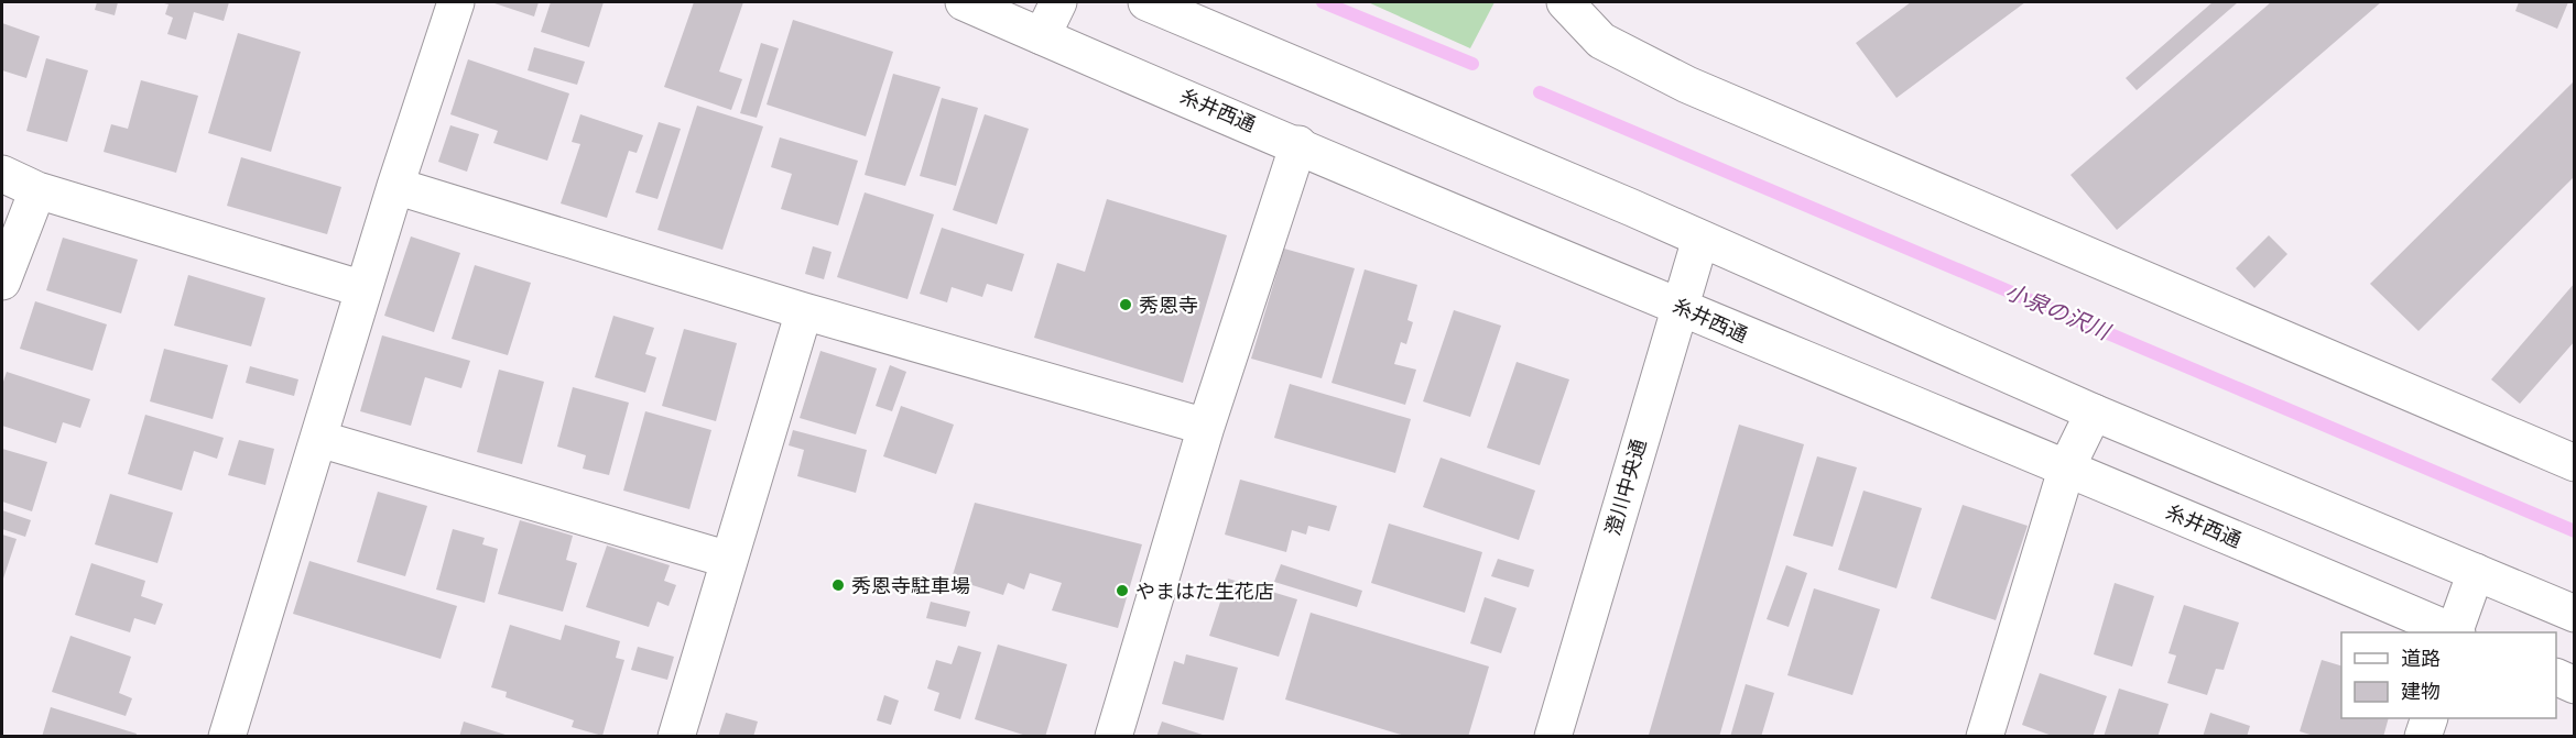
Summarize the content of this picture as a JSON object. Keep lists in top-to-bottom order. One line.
{"streets":{"street":["糸井西通","澄川中央通"]},"crossings":[["糸井西通","澄川中央通"]],"water":["小泉の沢川"],"places":["秀恩寺","秀恩寺駐車場","やまはた生花店"],"legend":["道路","建物"]}
